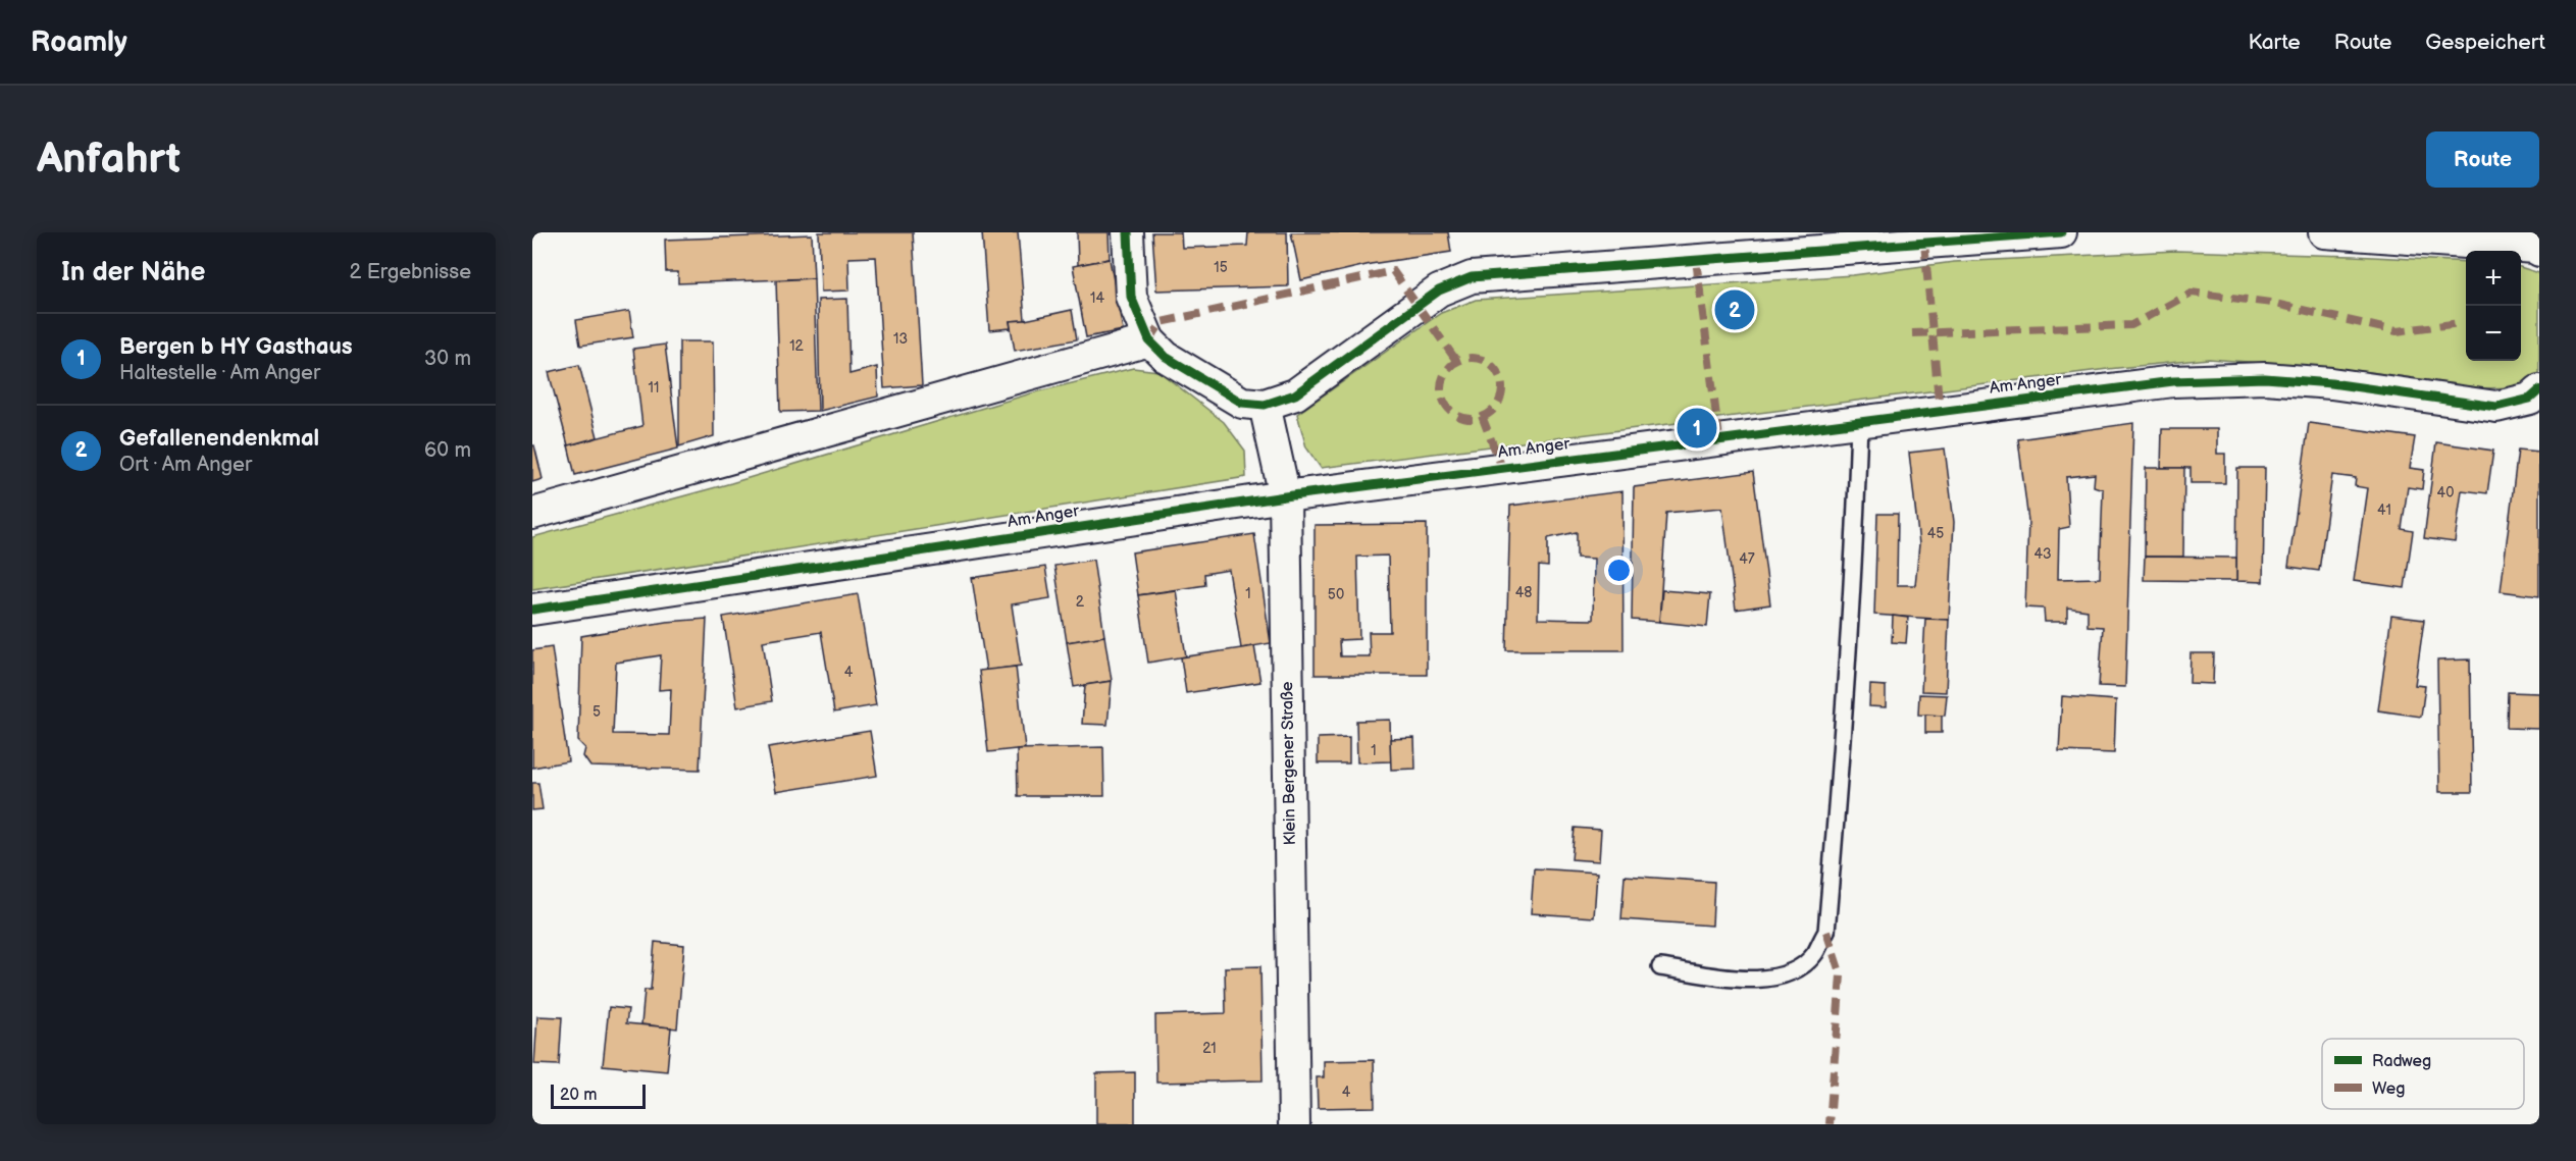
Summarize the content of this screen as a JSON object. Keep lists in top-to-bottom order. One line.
{"streets":{"street":["Am Anger","Klein Bergener Straße"]},"crossings":[["Am Anger","Klein Bergener Straße"]],"house_numbers":["15","14","13","12","11","40","41","45","43","47","48","1","50","2","4","5","1","21","4"],"legend":["Radweg","Weg"],"scale_bar":"20 m","page":{"header":"Roamly","nav":["Karte","Route","Gespeichert"],"buttons":"Route","title":"Anfahrt","heading":["In der Nähe","2 Ergebnisse"],"map_buttons":["+","−"],"pins":["2","1"],"list":[{"mark":"1","name":"Bergen b HY Gasthaus","note":"Haltestelle · Am Anger","value":"30 m"},{"mark":"2","name":"Gefallenendenkmal","note":"Ort · Am Anger","value":"60 m"}],"scale":"20 m"}}
